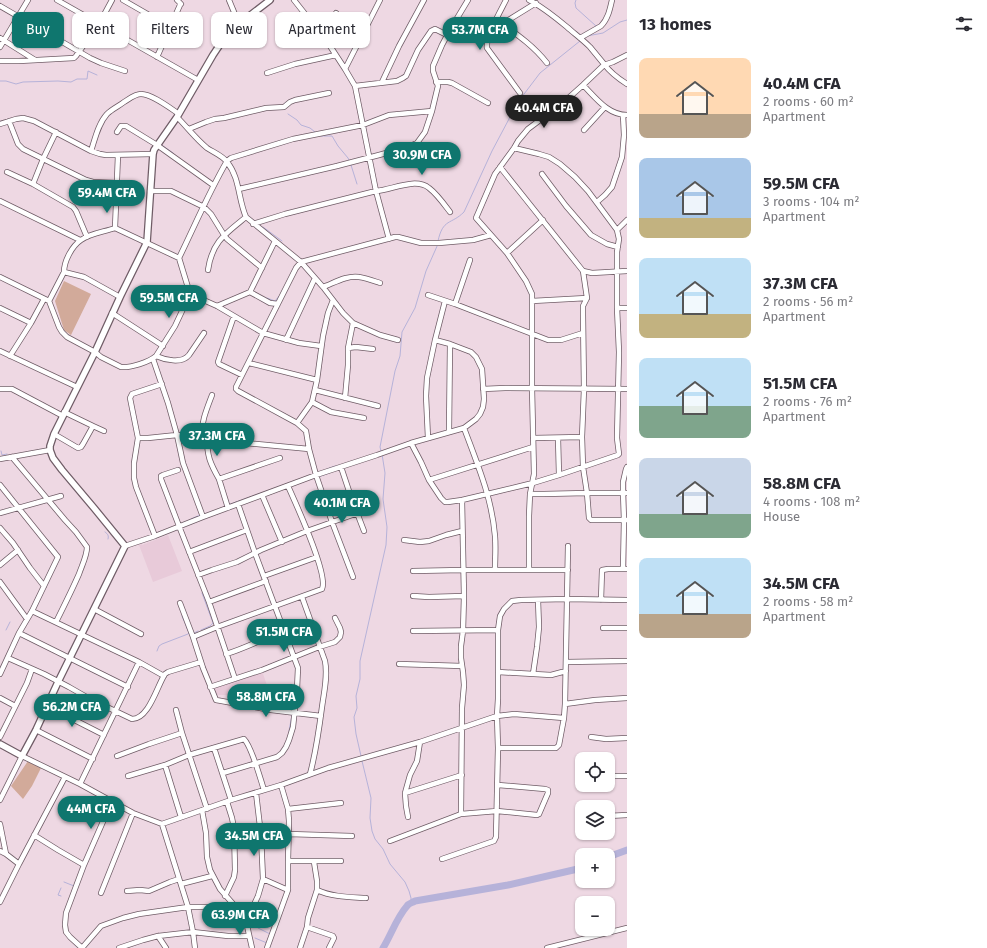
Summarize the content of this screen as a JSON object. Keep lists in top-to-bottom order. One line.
{"page":{"heading":"13 homes","chip":["Buy","Rent","Filters","New","Apartment"],"price":["53.7M CFA","40.4M CFA","30.9M CFA","59.4M CFA","59.5M CFA","37.3M CFA","40.1M CFA","51.5M CFA","58.8M CFA","56.2M CFA","44M CFA","34.5M CFA","63.9M CFA"],"list":[{"name":"40.4M CFA","note":"2 rooms · 60 m² · Apartment"},{"name":"59.5M CFA","note":"3 rooms · 104 m² · Apartment"},{"name":"37.3M CFA","note":"2 rooms · 56 m² · Apartment"},{"name":"51.5M CFA","note":"2 rooms · 76 m² · Apartment"},{"name":"58.8M CFA","note":"4 rooms · 108 m² · House"},{"name":"34.5M CFA","note":"2 rooms · 58 m² · Apartment"}],"map_buttons":["+","−"]}}
